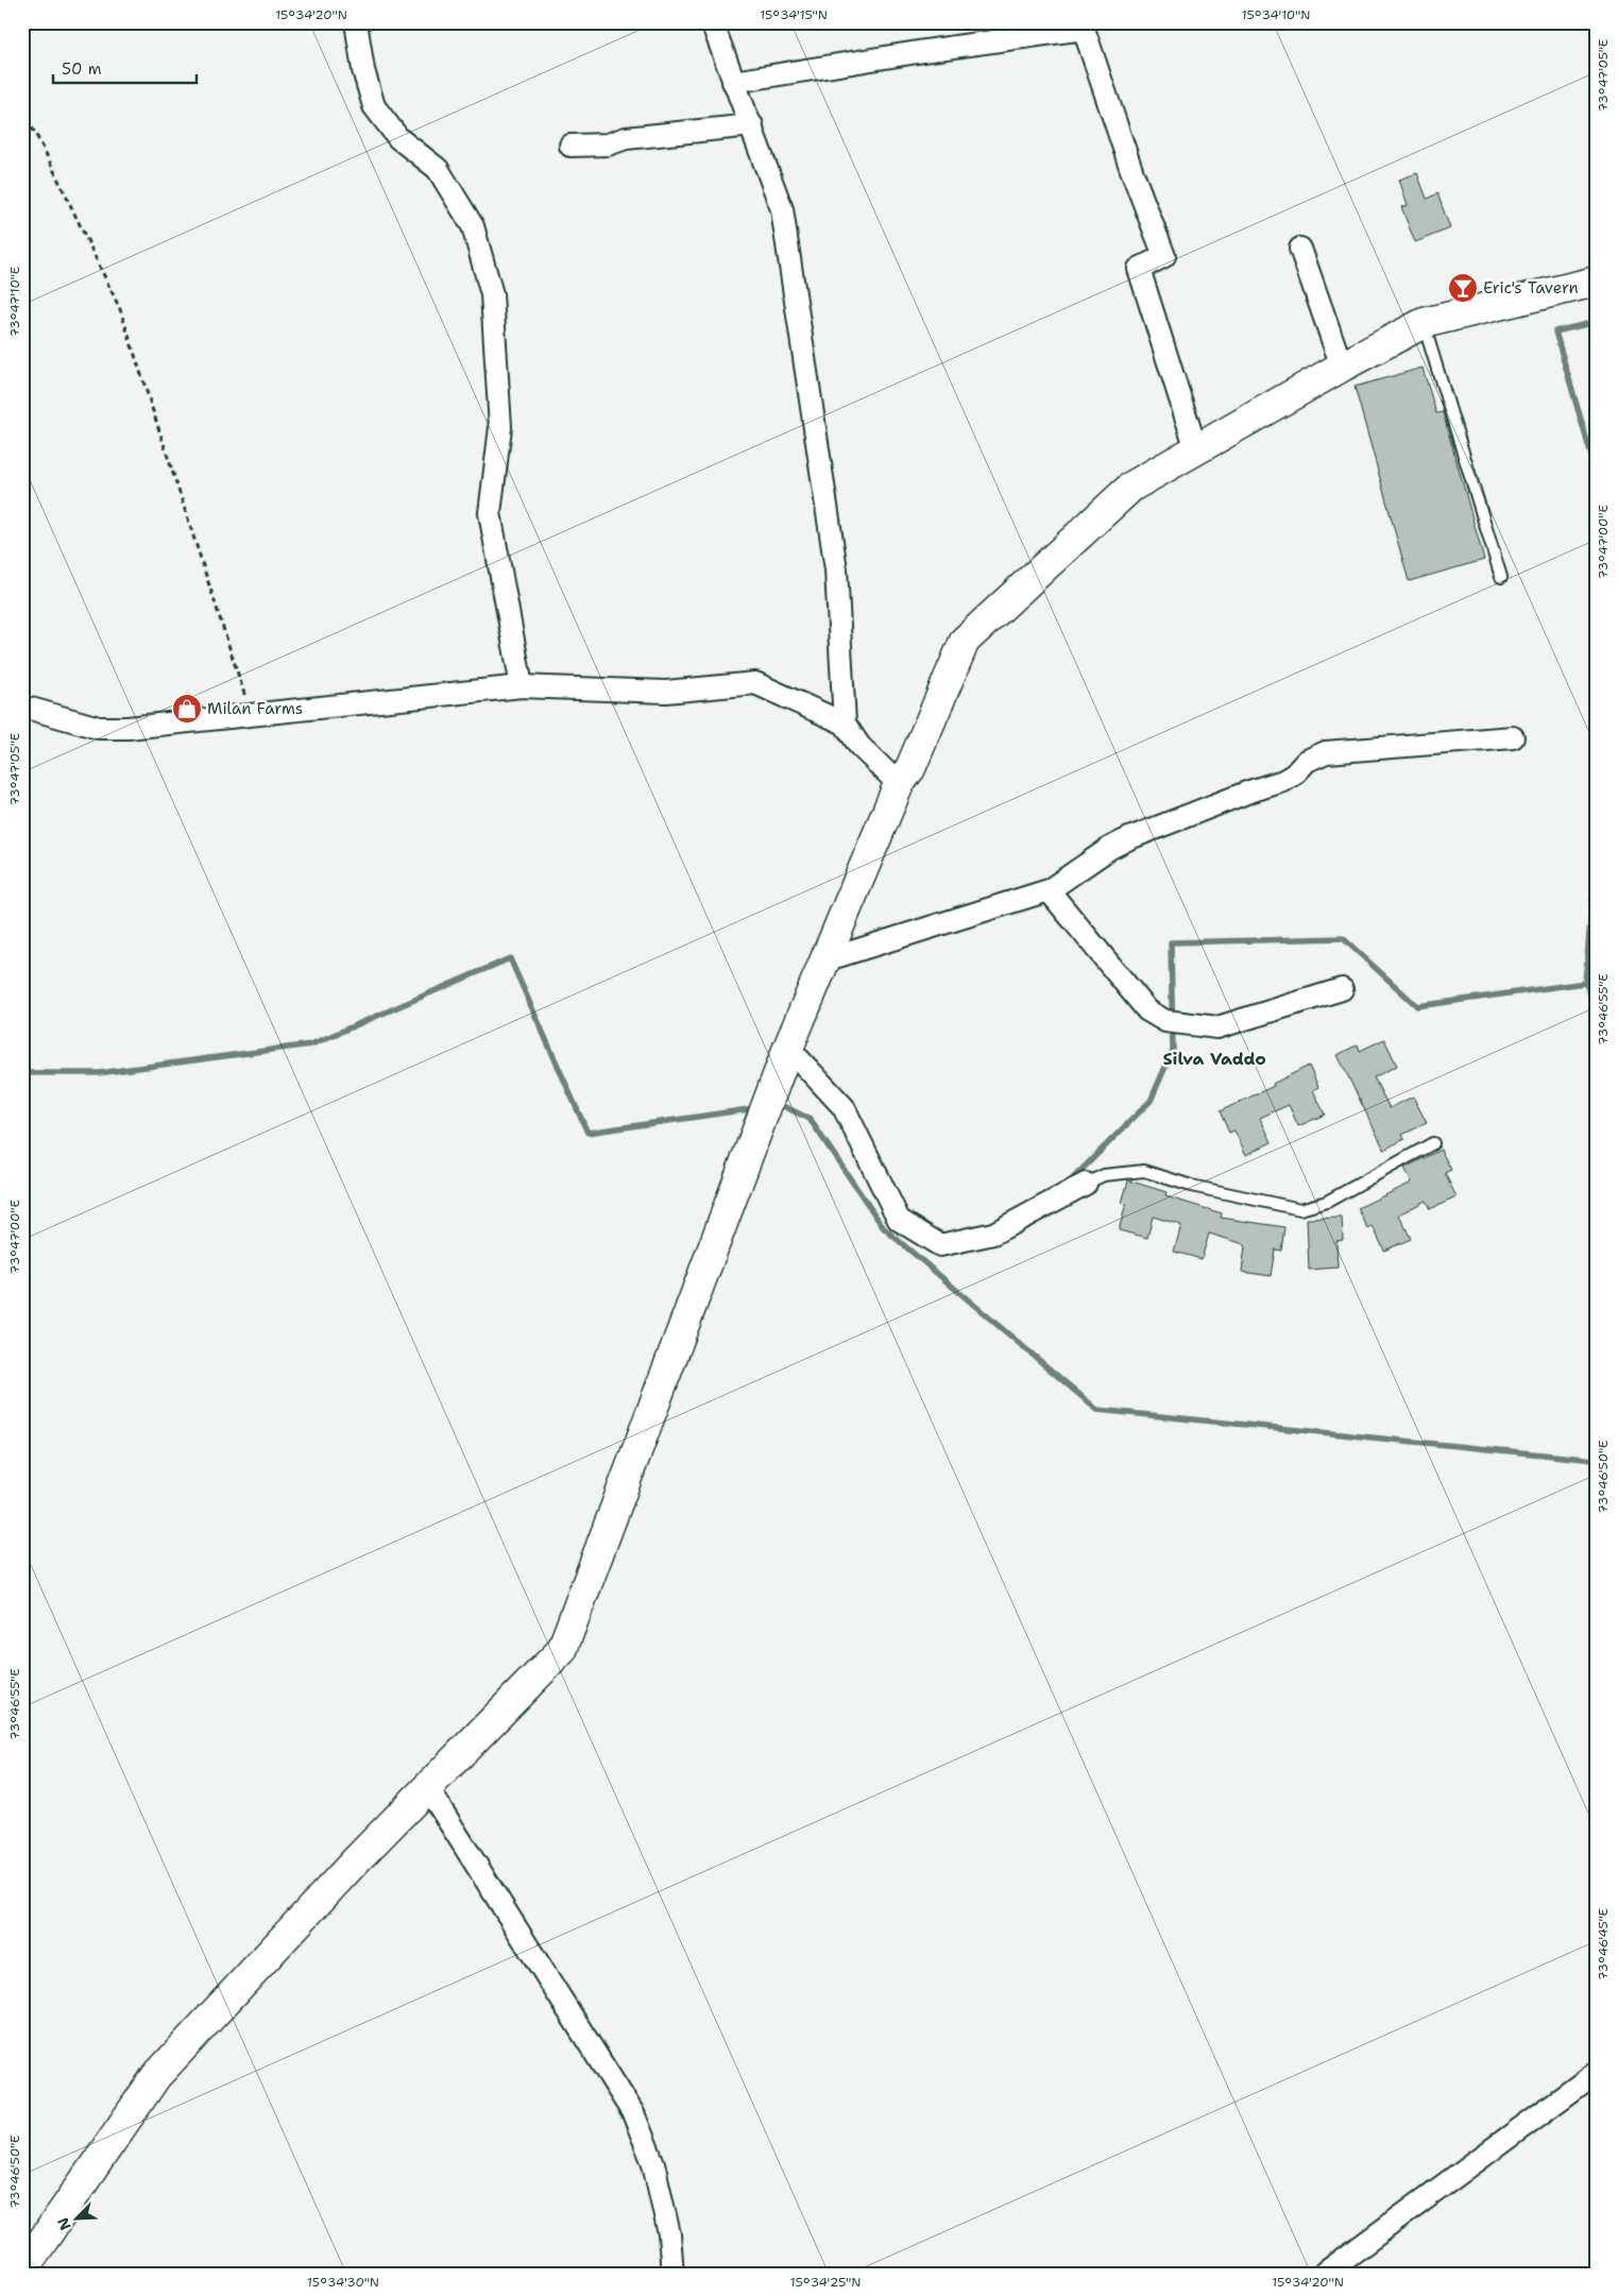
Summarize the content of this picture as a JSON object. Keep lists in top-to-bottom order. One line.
{"districts":["Silva Vaddo"],"places":{"bar":["Eric's Tavern"],"shop":["Milan Farms"]},"scale_bar":"50 m","north":"bottom left","coordinates":["15°34'20\"N","15°34'15\"N","15°34'10\"N","73°47'05\"E","73°47'10\"E","73°47'00\"E","73°46'55\"E","73°46'50\"E","73°46'45\"E","15°34'30\"N","15°34'25\"N"]}
